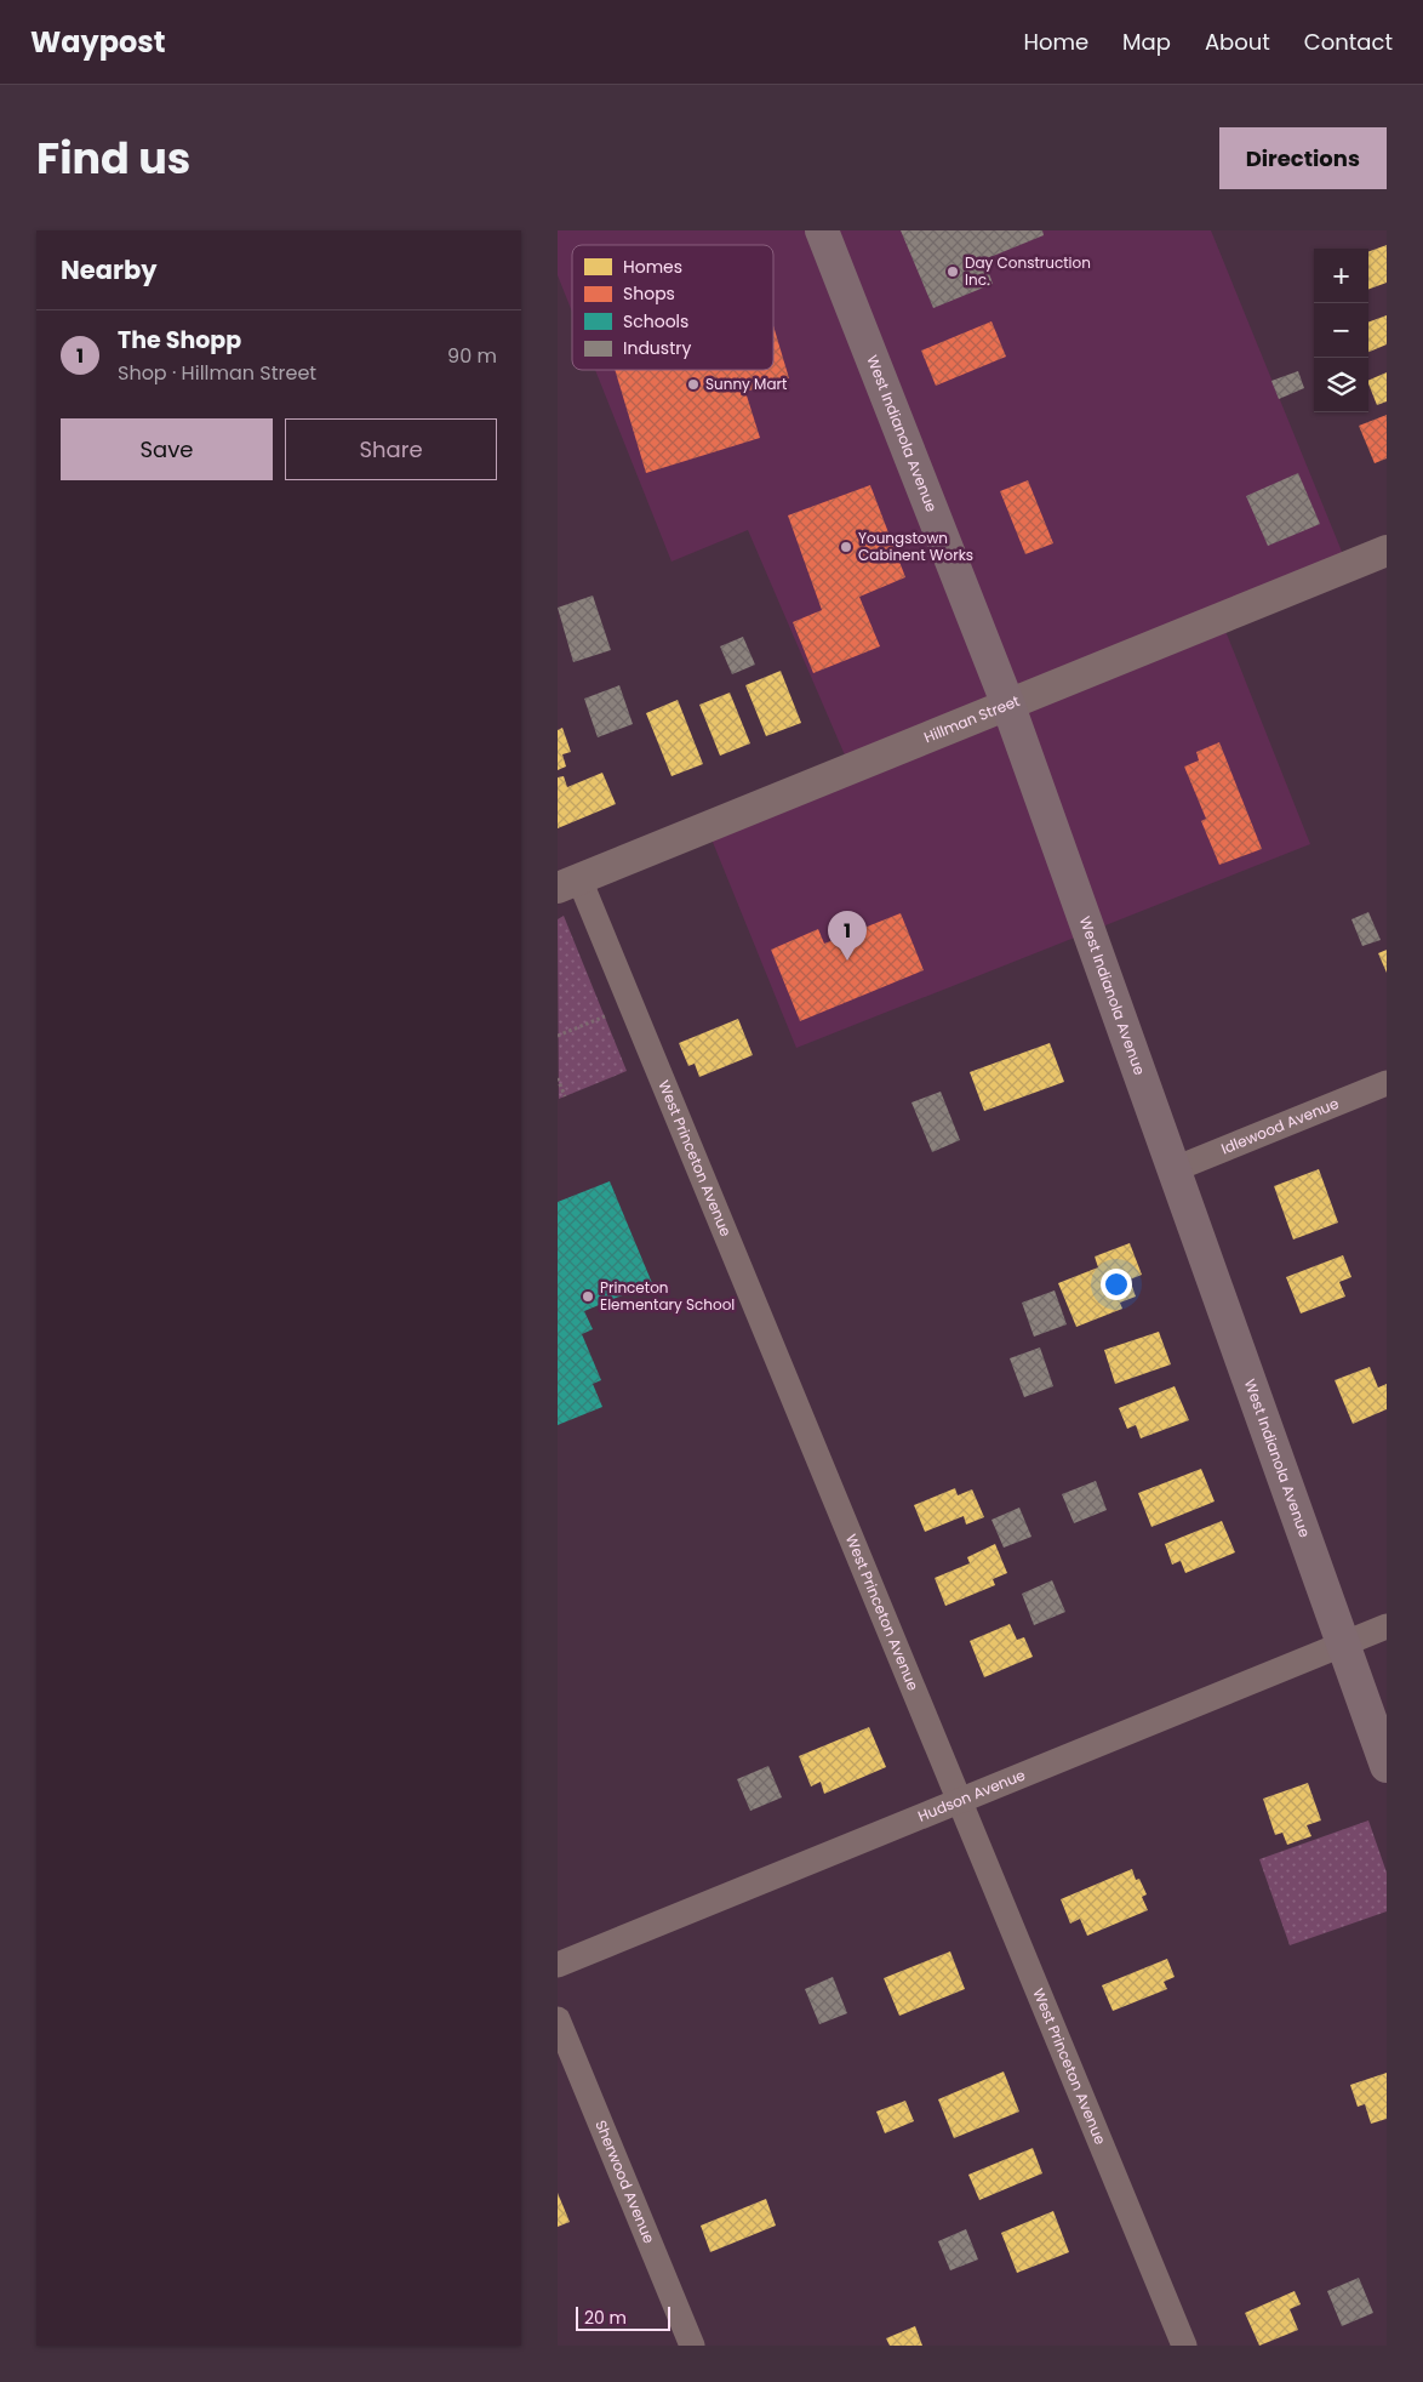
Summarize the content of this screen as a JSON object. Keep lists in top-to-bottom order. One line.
{"streets":{"main road":["West Indianola Avenue"],"street":["Hillman Street","Idlewood Avenue","West Princeton Avenue","Hudson Avenue","Sherwood Avenue"]},"crossings":[["West Indianola Avenue","Hillman Street"],["West Indianola Avenue","Idlewood Avenue"],["West Indianola Avenue","Hudson Avenue"],["Hillman Street","West Princeton Avenue"],["West Princeton Avenue","Hudson Avenue"]],"places":["Day Construction Inc.","Sunny Mart","Youngstown Cabinent Works","Princeton Elementary School"],"legend":["Homes","Shops","Schools","Industry"],"scale_bar":"20 m","page":{"header":"Waypost","nav":["Home","Map","About","Contact"],"title":"Find us","buttons":["Directions",["Save","Share"]],"heading":"Nearby","map_buttons":["+","−"],"list":[{"mark":"1","name":"The Shopp","note":"Shop · Hillman Street","value":"90 m"}],"pins":"1","scale":"20 m"}}
